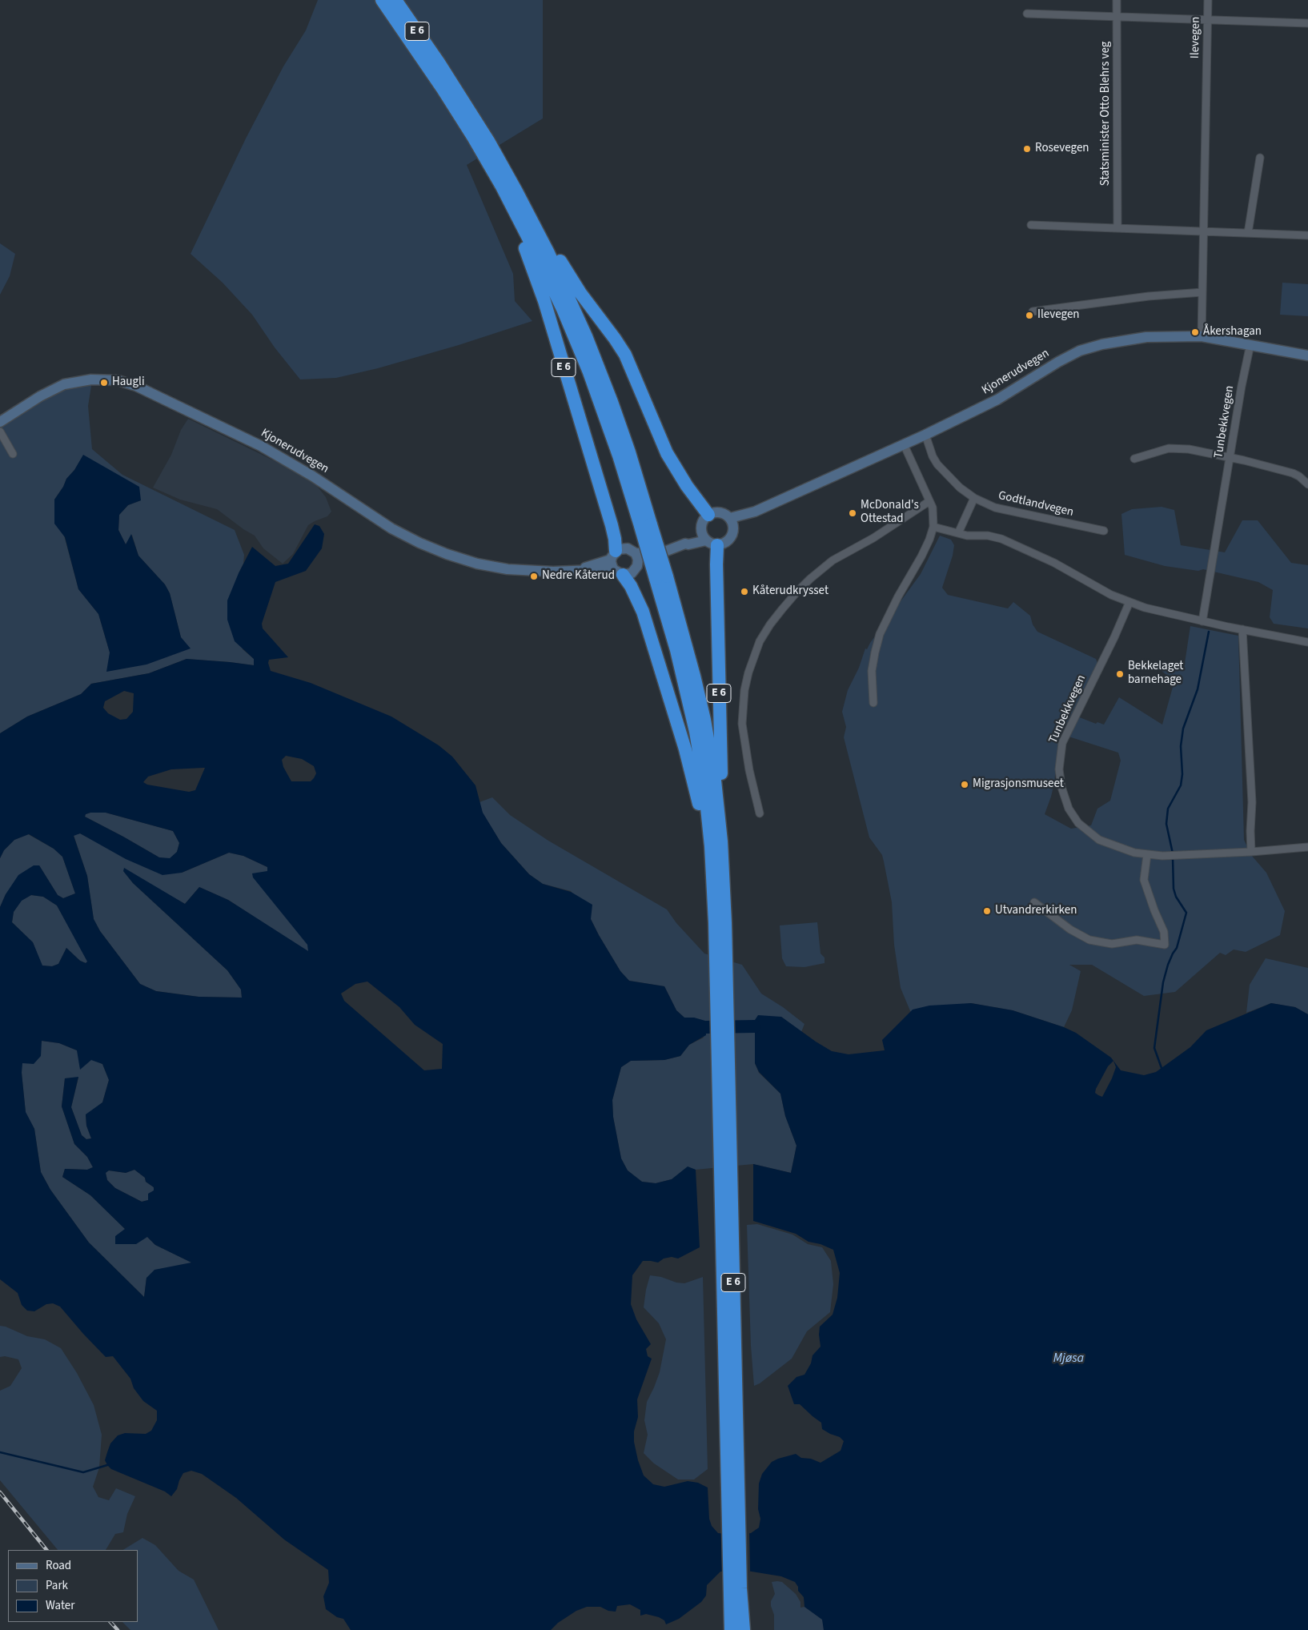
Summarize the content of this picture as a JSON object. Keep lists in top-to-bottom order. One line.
{"streets":{"highway":["E 6"],"main road":["Kjonerudvegen"],"street":["Ilevegen","Statsminister Otto Blehrs veg","Tunbekkvegen","Godtlandvegen"]},"crossings":[["E 6","Kjonerudvegen"],["Ilevegen","Kjonerudvegen"],["Kjonerudvegen","Tunbekkvegen"],["Kjonerudvegen","Godtlandvegen"]],"water":["Mjøsa"],"places":["Rosevegen","Ilevegen","Åkershagan","Haugli","McDonald's Ottestad","Nedre Kåterud","Kåterudkrysset","Bekkelaget barnehage","Migrasjonsmuseet","Utvandrerkirken"],"legend":["Road","Park","Water"]}
